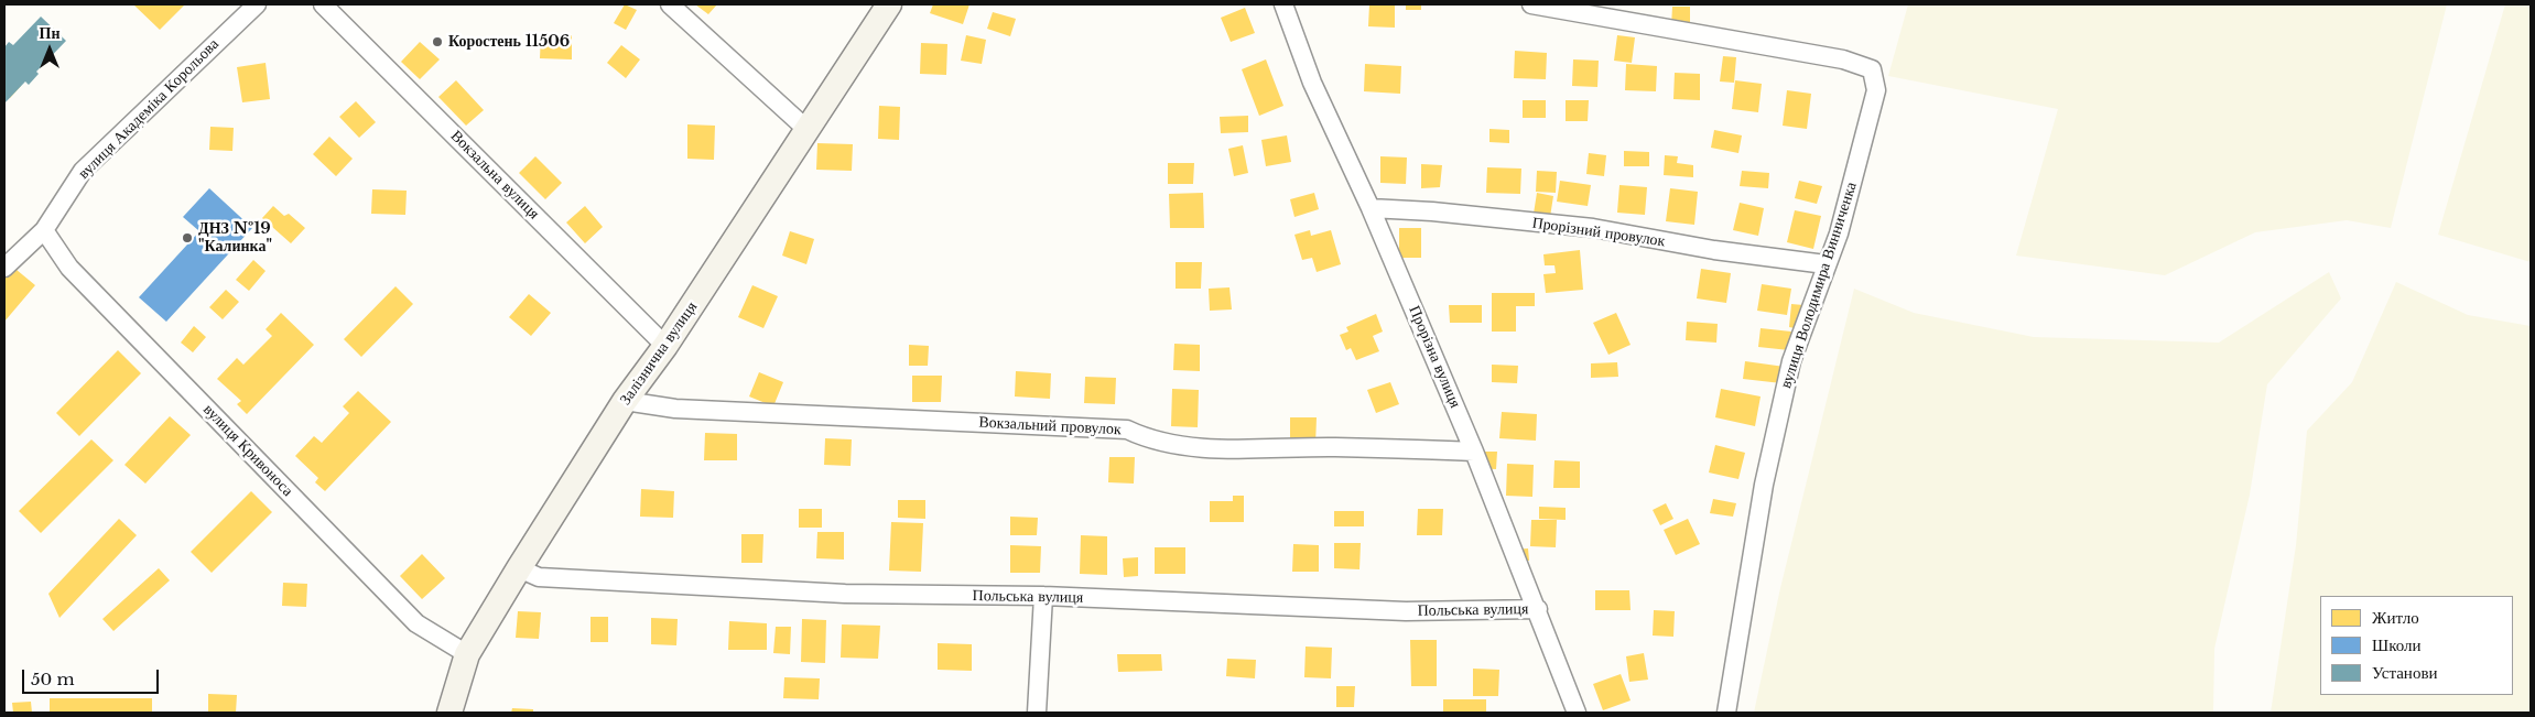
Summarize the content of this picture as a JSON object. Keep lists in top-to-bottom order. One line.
{"streets":{"street":["вулиця Академіка Корольова","Вокзальна вулиця","Прорізний провулок","вулиця Володимира Винниченка","Залізнична вулиця","Прорізна вулиця","Вокзальний провулок","вулиця Кривоноса","Польська вулиця"]},"crossings":[["вулиця Академіка Корольова","вулиця Кривоноса"],["Вокзальна вулиця","Залізнична вулиця"],["Прорізний провулок","вулиця Володимира Винниченка"],["Прорізний провулок","Прорізна вулиця"],["Залізнична вулиця","Вокзальний провулок"],["Залізнична вулиця","вулиця Кривоноса"],["Залізнична вулиця","Польська вулиця"],["Прорізна вулиця","Вокзальний провулок"],["Прорізна вулиця","Польська вулиця"]],"places":["Коростень 11506","ДНЗ №19 \"Калинка\""],"legend":["Житло","Школи","Установи"],"scale_bar":"50 m","north":"top"}
